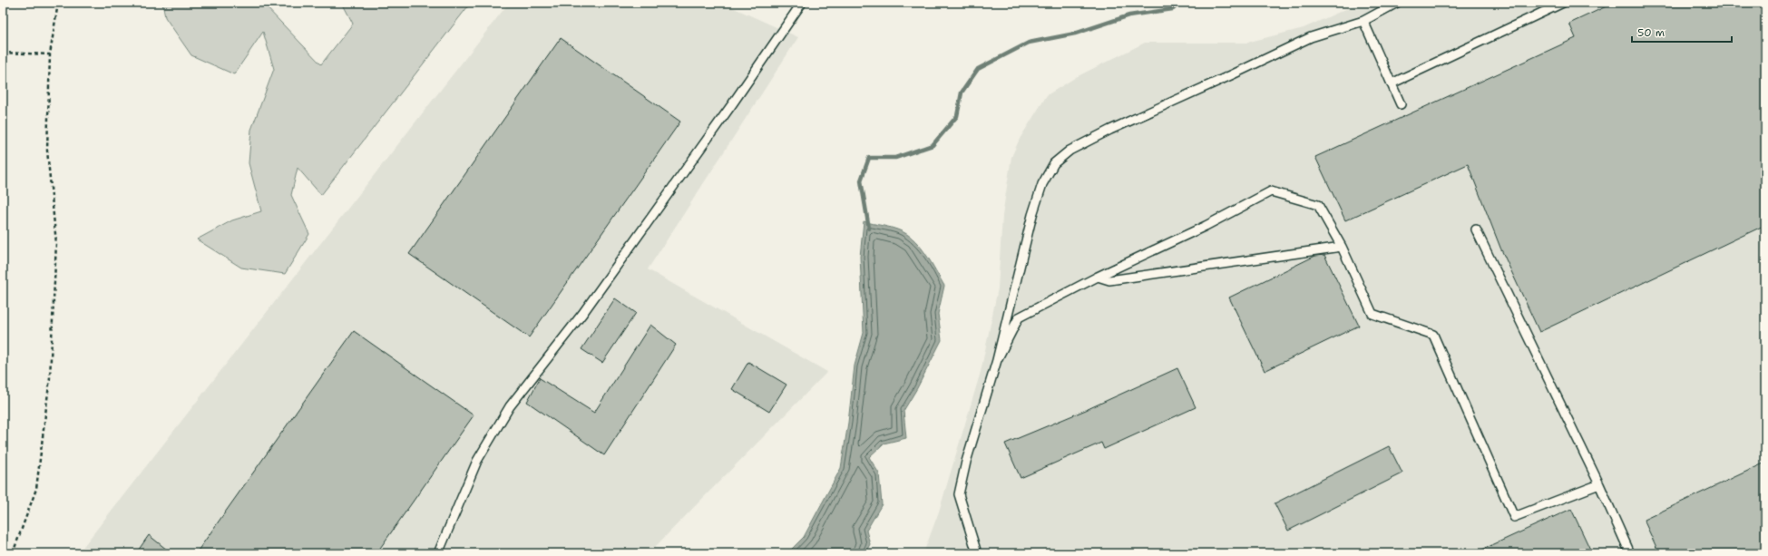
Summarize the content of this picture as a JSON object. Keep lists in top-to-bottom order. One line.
{"scale_bar":"50 m"}
